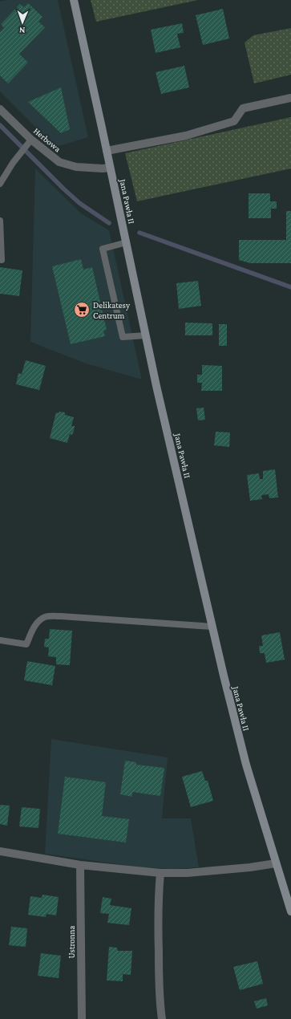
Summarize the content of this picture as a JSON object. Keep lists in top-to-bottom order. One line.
{"streets":{"street":["Herbowa","Jana Pawła II","Ustronna"]},"crossings":[["Herbowa","Jana Pawła II"]],"places":{"supermarket":["Delikatesy Centrum"]},"north":"bottom"}
